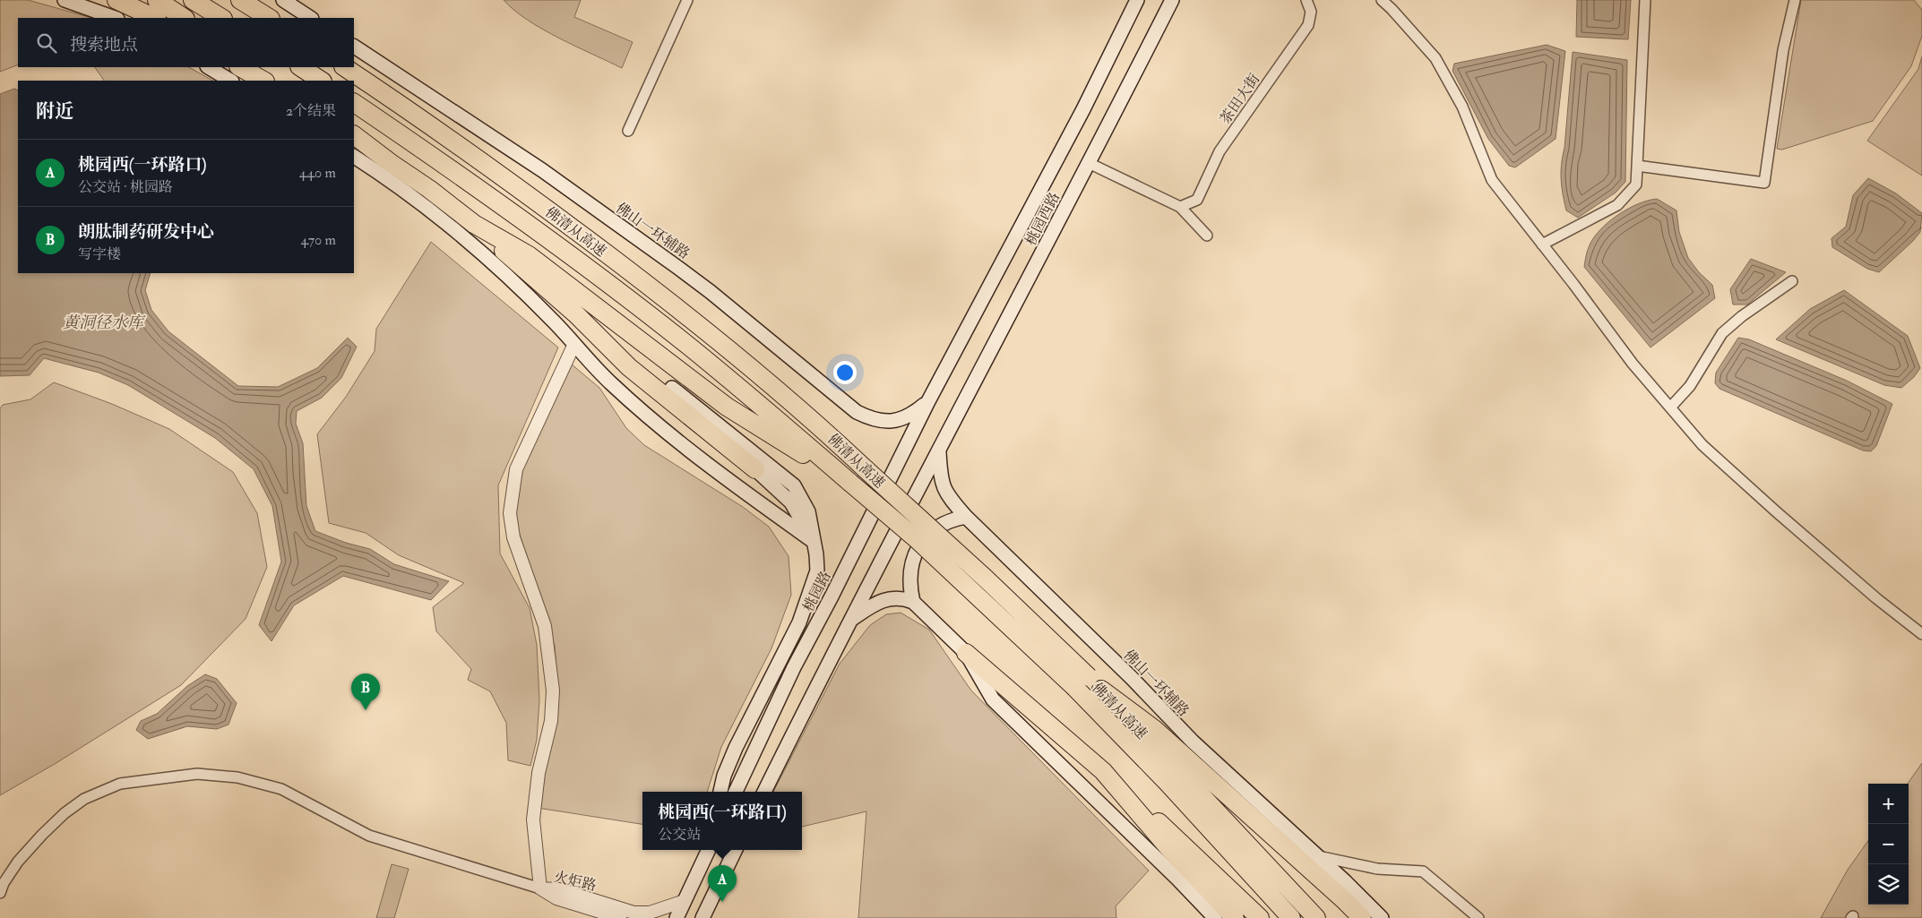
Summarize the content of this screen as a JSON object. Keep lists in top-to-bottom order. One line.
{"streets":{"highway":["佛清从高速"],"main road":["桃园西路","佛山一环辅路","桃园路"],"street":["茶田大街","火炬路"]},"crossings":[["桃园西路","佛山一环辅路"],["桃园西路","桃园路"],["佛山一环辅路","桃园路"]],"water":["黄洞径水库"],"page":{"search":"搜索地点","heading":["附近","2个结果"],"list":[{"mark":"A","name":"桃园西(一环路口)","note":"公交站 · 桃园路","value":"440 m"},{"mark":"B","name":"朗肽制药研发中心","note":"写字楼","value":"470 m"}],"pins":["B","A"],"map_buttons":["+","−"],"popup":["桃园西(一环路口)","公交站"]}}
